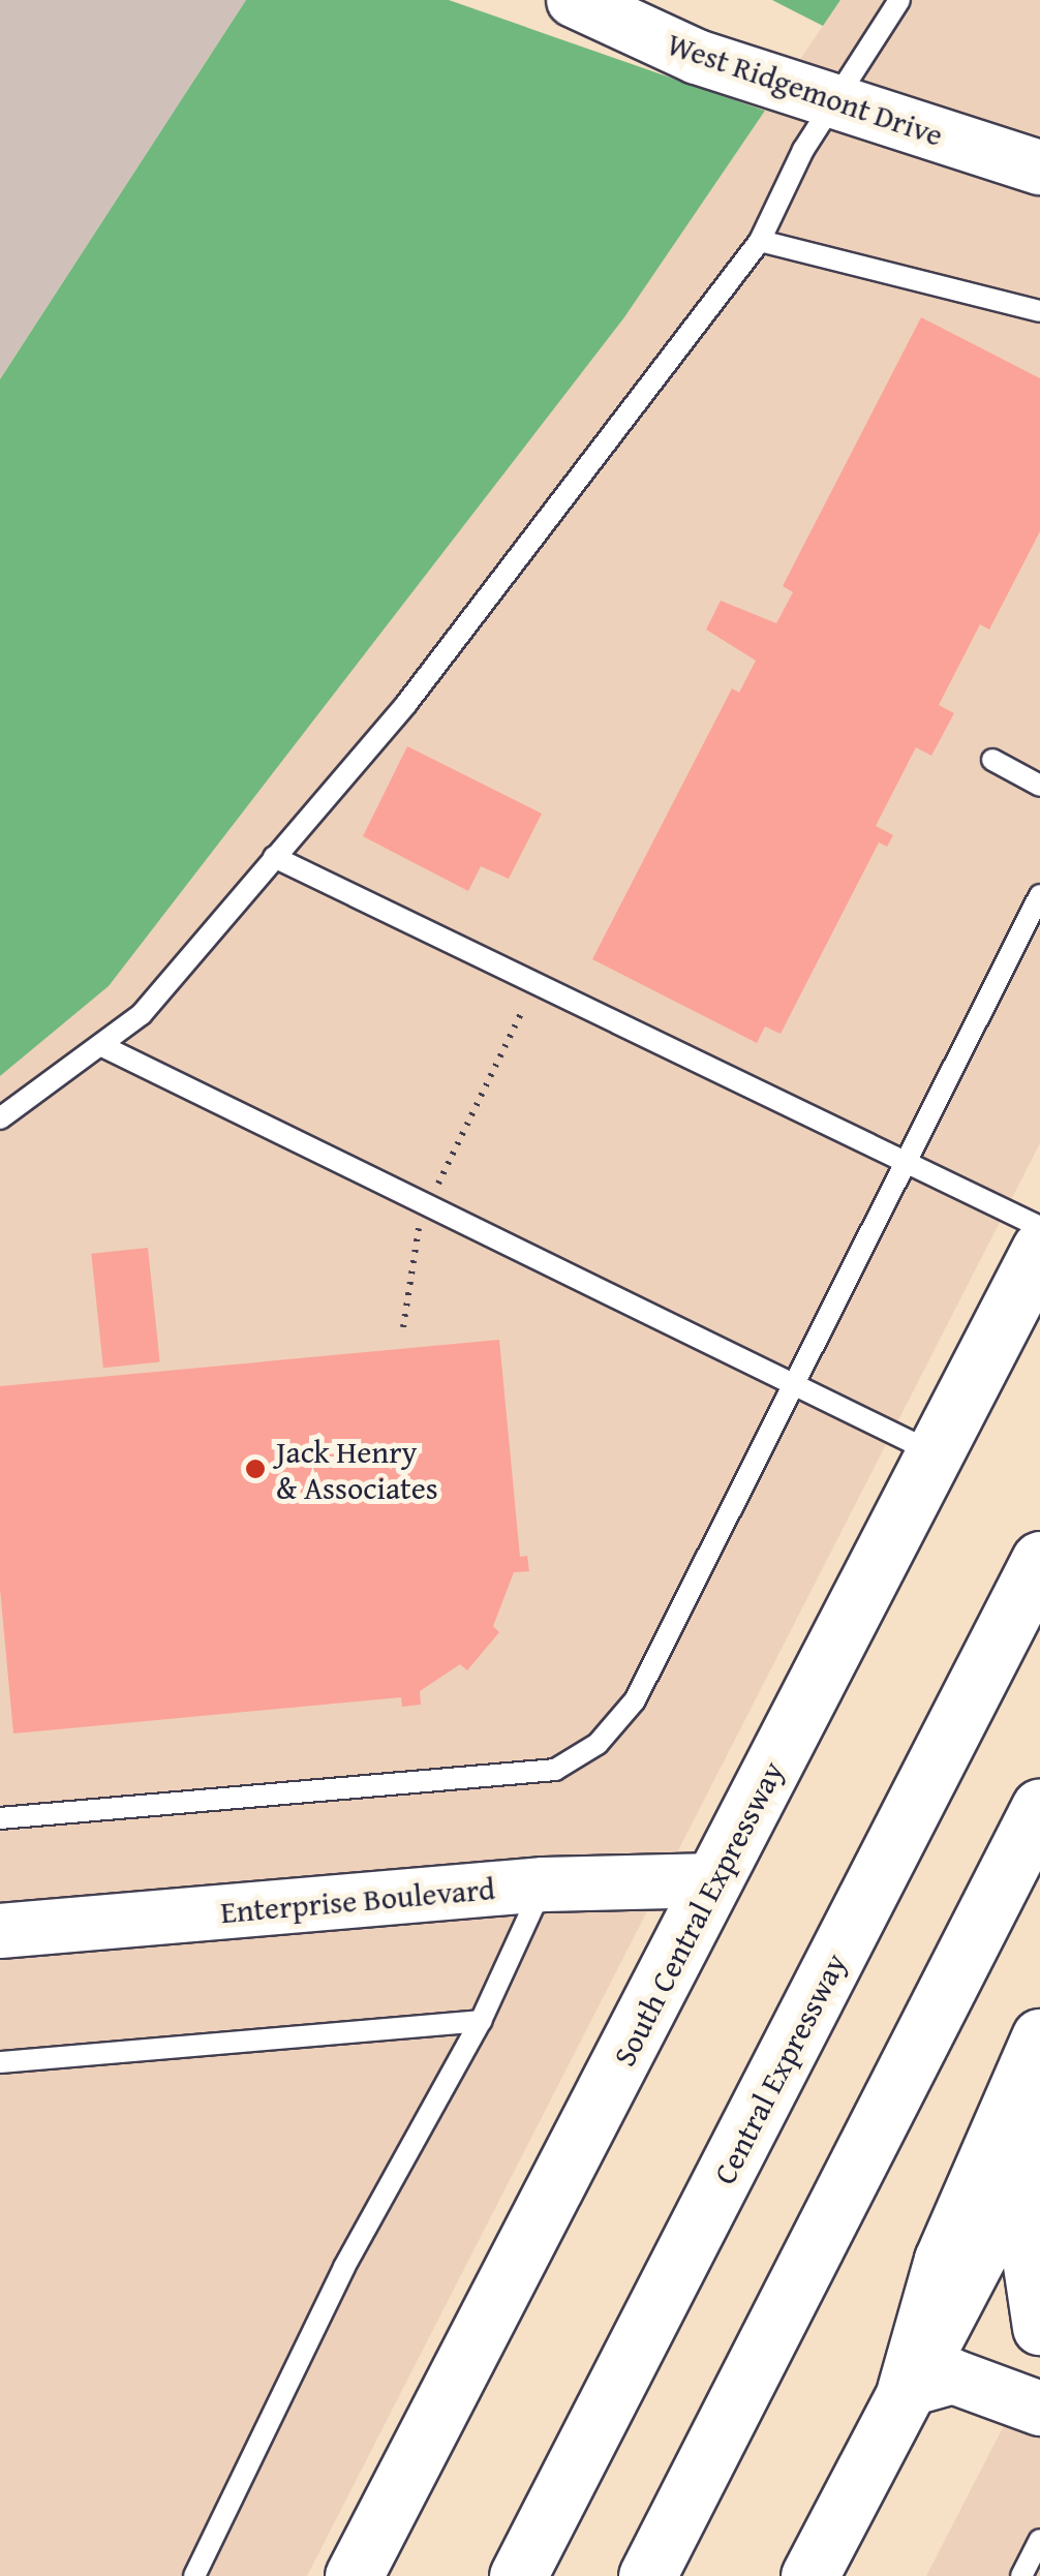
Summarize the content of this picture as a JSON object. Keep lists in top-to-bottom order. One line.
{"streets":{"main road":["South Central Expressway","Central Expressway"],"street":["West Ridgemont Drive","Enterprise Boulevard"]},"crossings":[["Enterprise Boulevard","South Central Expressway"]],"places":["Jack Henry & Associates"]}
